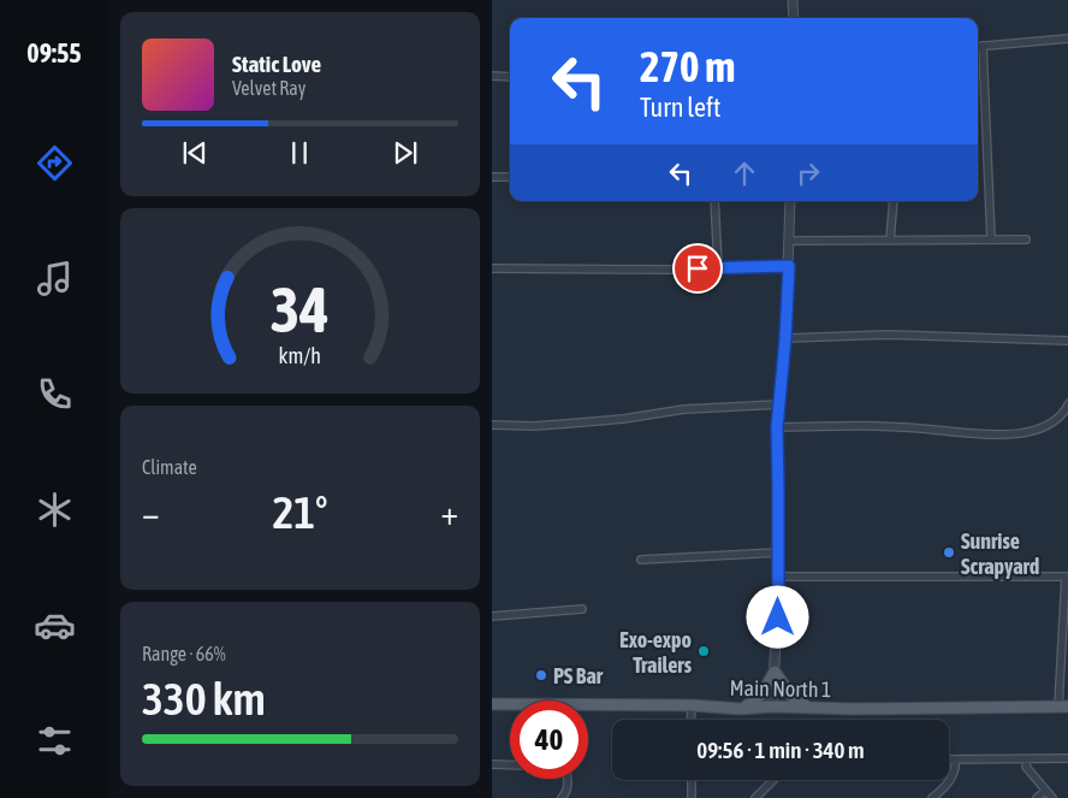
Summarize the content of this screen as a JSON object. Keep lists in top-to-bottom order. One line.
{"streets":{"main road":["Main North 1"]},"places":["Sunrise Scrapyard","Exo-expo Trailers","PS Bar"],"page":{"tabs":"09:55","turn":["270 m","Turn left"],"song":["Static Love","Velvet Ray"],"tile":["Climate",["Range · 66%","330 km"]],"heat":["−","21°","+"],"limit":"40","trip":"09:56 · 1 min · 340 m","gauge":["34","km/h"]}}
